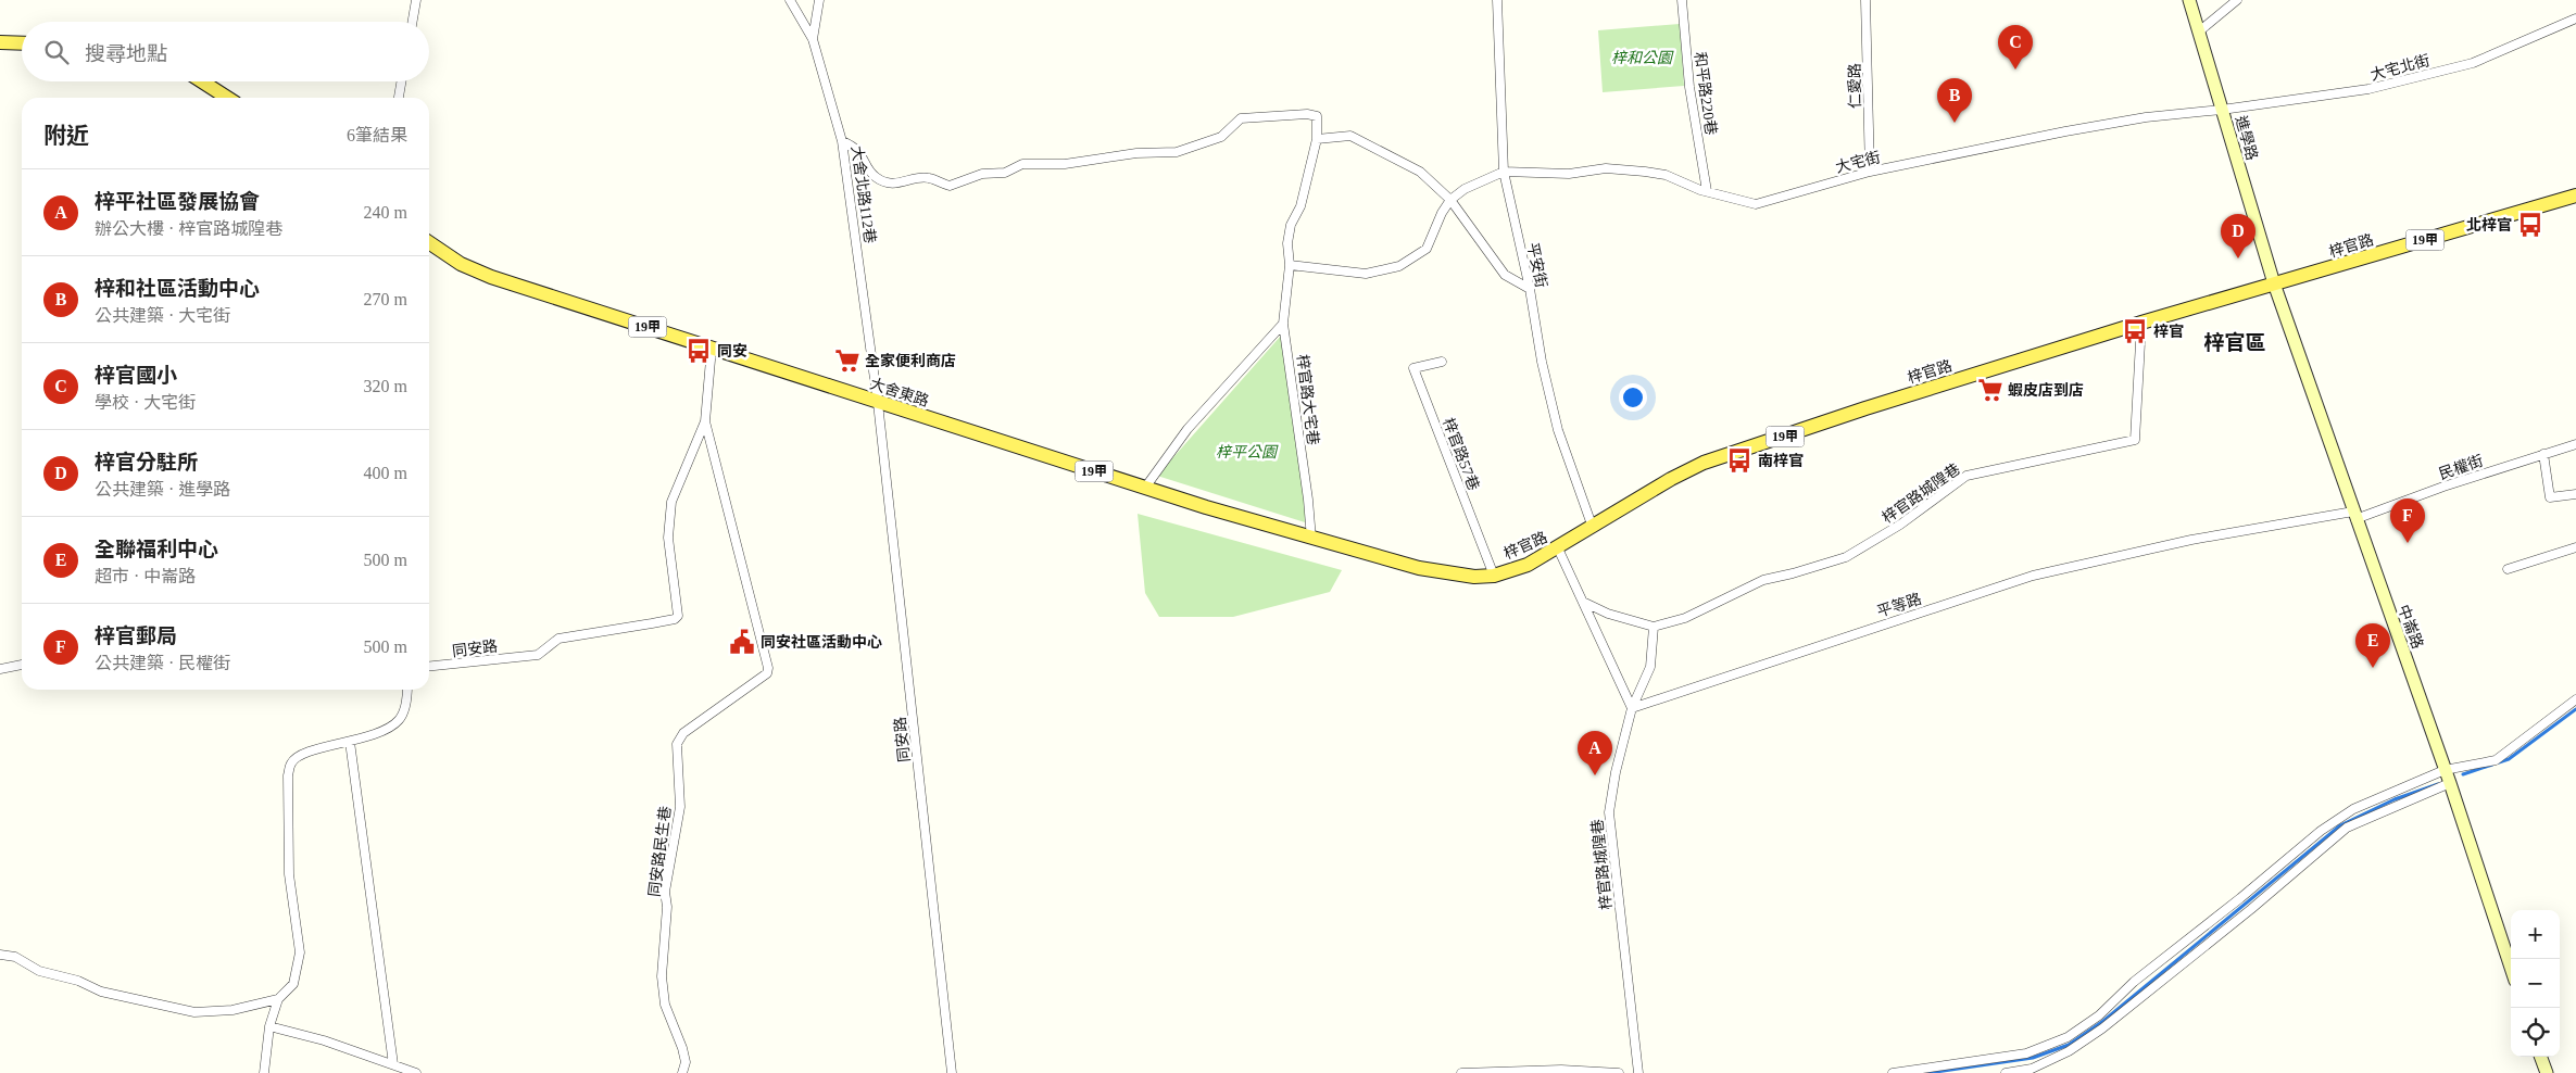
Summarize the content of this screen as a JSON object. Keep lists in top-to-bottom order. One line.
{"streets":{"main road":["19甲","梓官路","大舍東路"],"street":["大宅北街","仁愛路","和平路220巷","進學路","大宅街","大舍北路112巷","平安街","梓官路大宅巷","梓官路57巷","民權街","梓官路城隍巷","平等路","中崙路","同安路","同安路民生巷"]},"crossings":[["大宅北街","進學路"],["大宅北街","大宅街"],["仁愛路","大宅街"],["和平路220巷","大宅街"],["進學路","大宅街"],["進學路","梓官路"],["進學路","中崙路"],["大宅街","平安街"],["大舍北路112巷","大舍東路"],["大舍北路112巷","梓官路大宅巷"],["大舍北路112巷","同安路"],["梓官路","平安街"],["梓官路","大舍東路"],["梓官路","梓官路大宅巷"],["梓官路","梓官路57巷"],["梓官路","梓官路城隍巷"],["梓官路","中崙路"],["大舍東路","梓官路大宅巷"],["大舍東路","同安路"],["民權街","平等路"],["民權街","中崙路"],["梓官路城隍巷","平等路"],["平等路","中崙路"],["同安路","同安路民生巷"]],"districts":["梓官區"],"parks":["梓和公園","梓平公園"],"places":{"bus stop":["北梓官","梓官","同安","南梓官"],"supermarket":["全家便利商店","蝦皮店到店"],"public building":["同安社區活動中心"]},"page":{"search":"搜尋地點","pins":["C","B","D","F","E","A"],"heading":["附近","6筆結果"],"list":[{"mark":"A","name":"梓平社區發展協會","note":"辦公大樓 · 梓官路城隍巷","value":"240 m"},{"mark":"B","name":"梓和社區活動中心","note":"公共建築 · 大宅街","value":"270 m"},{"mark":"C","name":"梓官國小","note":"學校 · 大宅街","value":"320 m"},{"mark":"D","name":"梓官分駐所","note":"公共建築 · 進學路","value":"400 m"},{"mark":"E","name":"全聯福利中心","note":"超市 · 中崙路","value":"500 m"},{"mark":"F","name":"梓官郵局","note":"公共建築 · 民權街","value":"500 m"}],"map_buttons":["+","−"]}}
